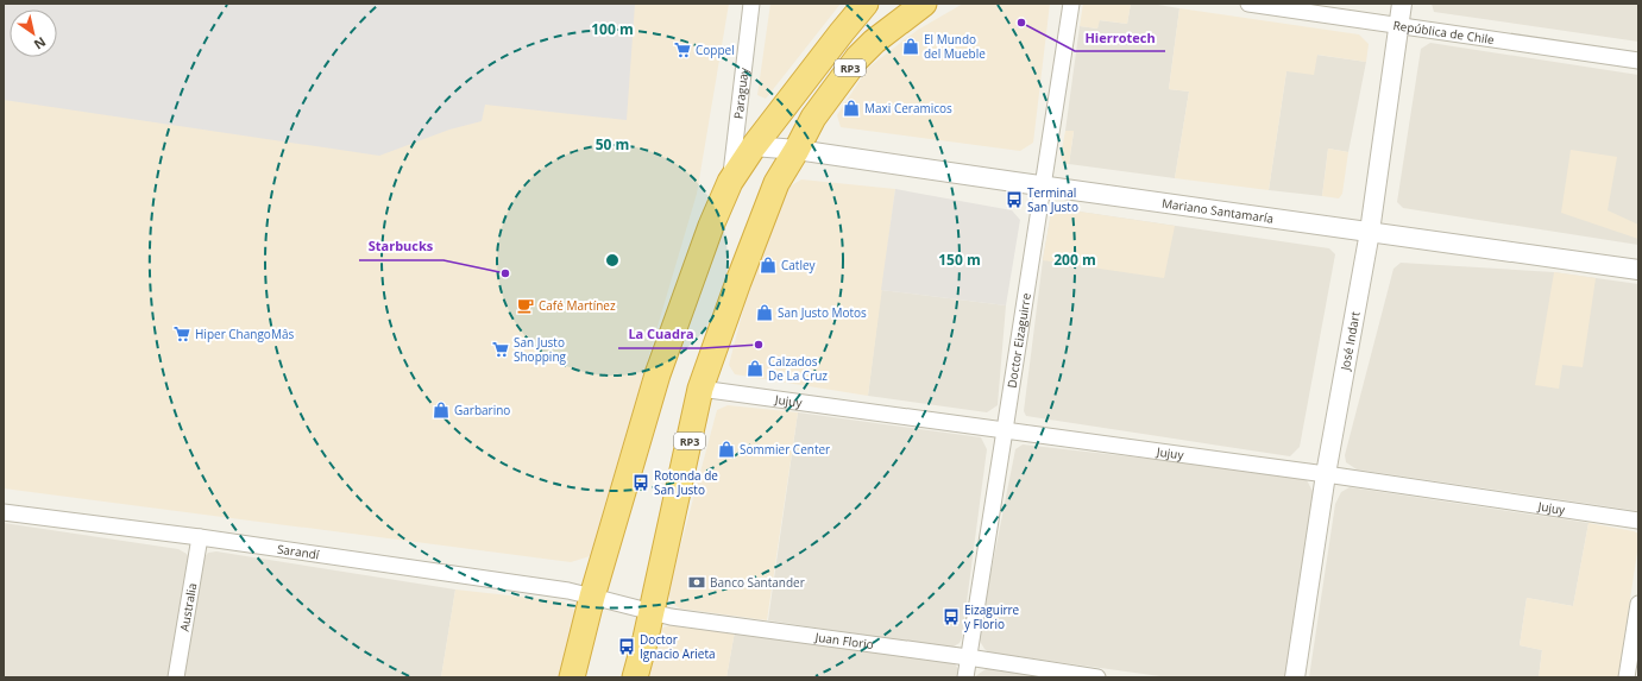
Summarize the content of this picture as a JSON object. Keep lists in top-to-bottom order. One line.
{"streets":{"highway":["RP3"],"street":["República de Chile","Paraguay","Mariano Santamaría","Doctor Eizaguirre","José Indart","Jujuy","Sarandí","Australia","Juan Florio"]},"crossings":[["República de Chile","José Indart"],["RP3","Paraguay"],["RP3","Mariano Santamaría"],["RP3","Jujuy"],["RP3","Sarandí"],["RP3","Juan Florio"],["Mariano Santamaría","Doctor Eizaguirre"],["Mariano Santamaría","José Indart"],["Doctor Eizaguirre","Jujuy"],["Doctor Eizaguirre","Juan Florio"],["José Indart","Jujuy"],["Sarandí","Australia"],["Sarandí","Juan Florio"]],"places":{"other":["Hierrotech","Starbucks","La Cuadra"],"shop":["El Mundo del Mueble","Maxi Ceramicos","Catley","San Justo Motos","Calzados De La Cruz","Garbarino","Sommier Center"],"supermarket":["Coppel","Hiper ChangoMâs","San Justo Shopping"],"bus stop":["Terminal San Justo","Rotonda de San Justo","Eizaguirre y Florio","Doctor Ignacio Arieta"],"cafe":["Café Martínez"],"bank":["Banco Santander"]},"north":"bottom right","rings":["100 m","50 m","150 m","200 m"]}
